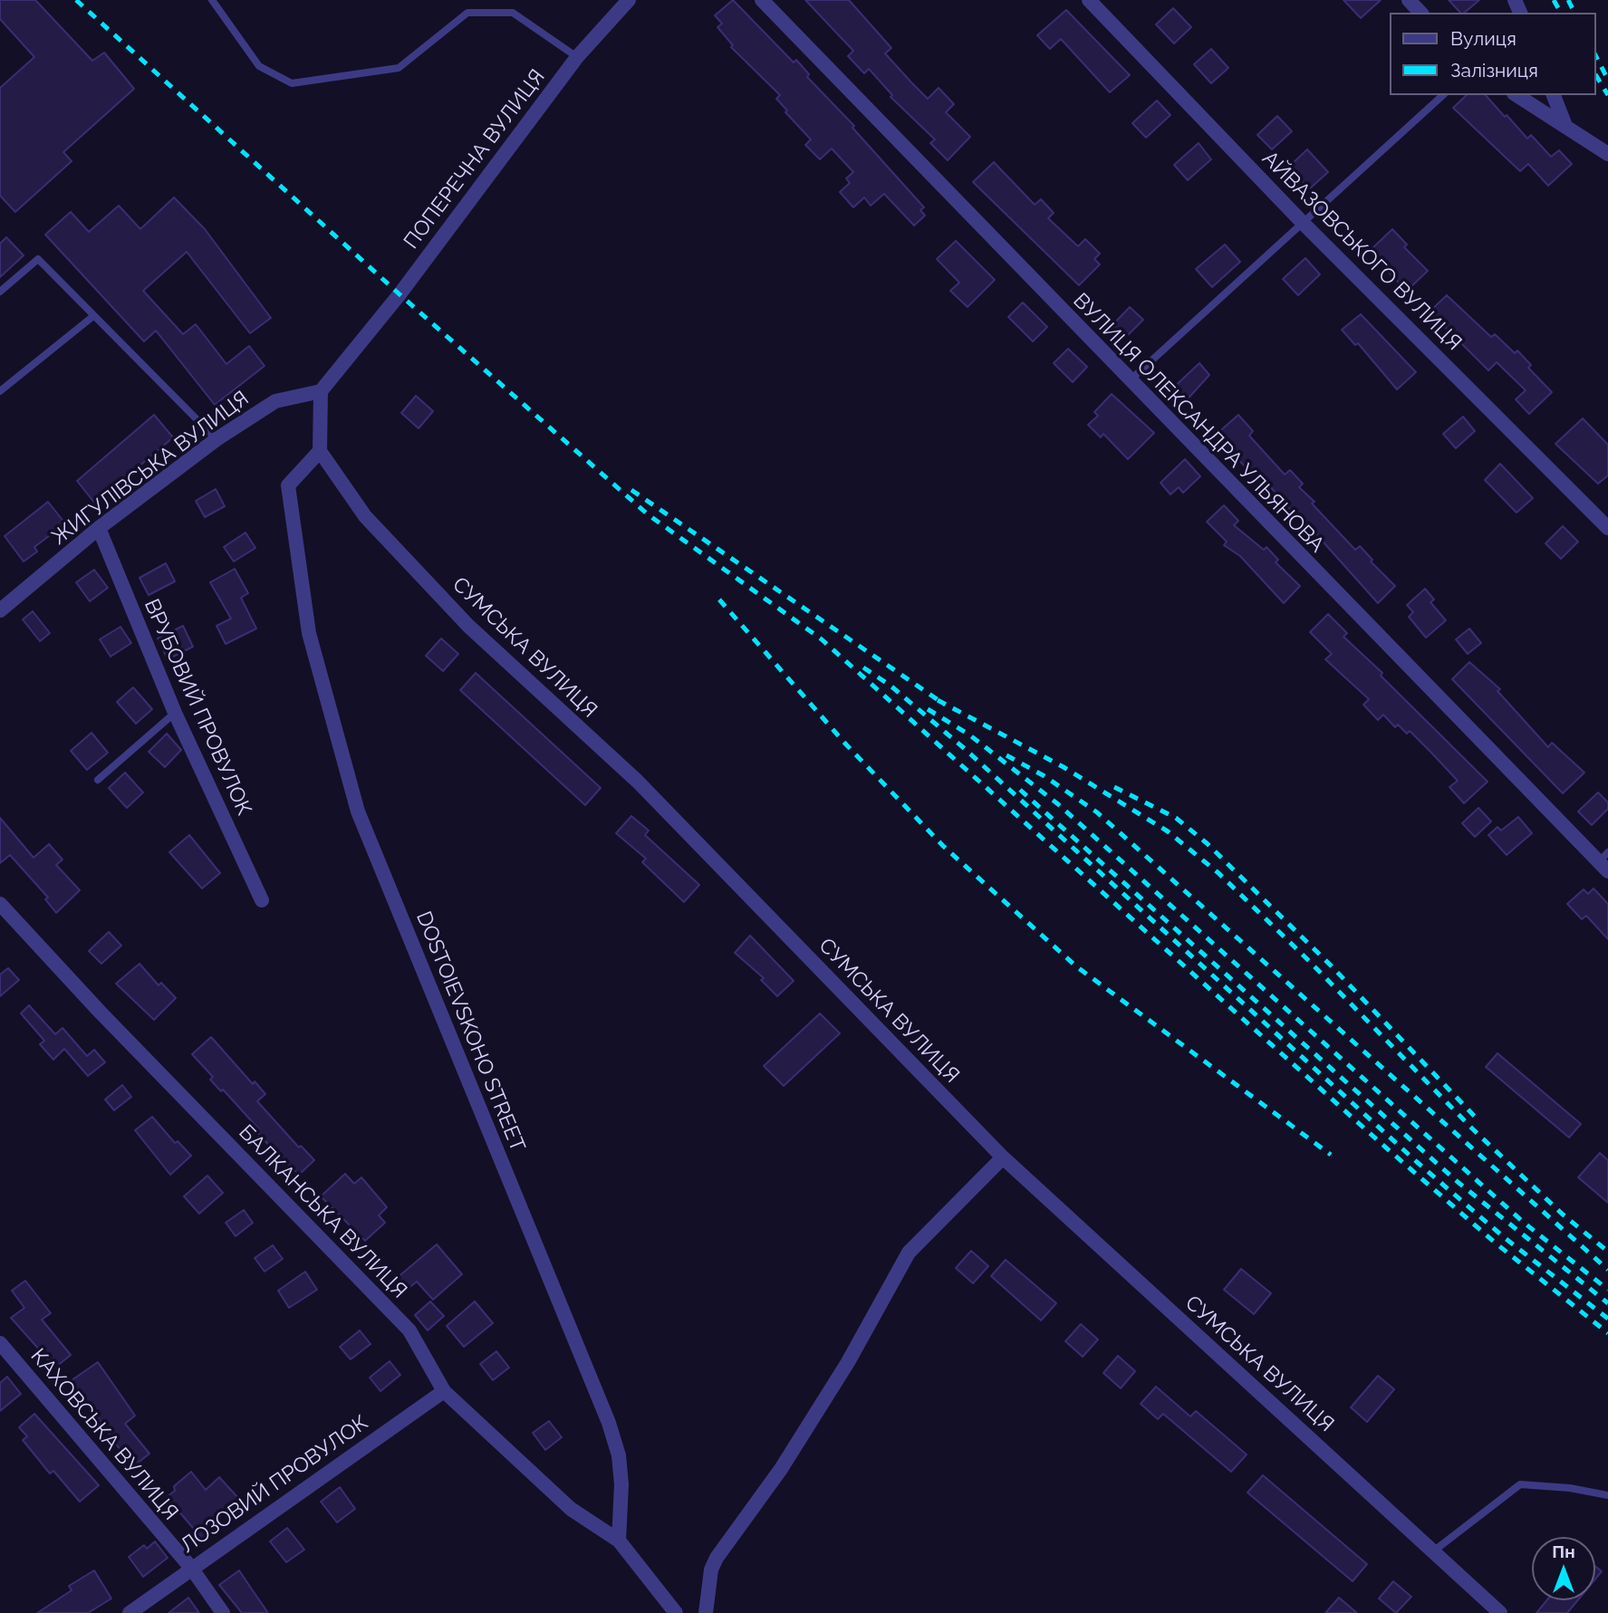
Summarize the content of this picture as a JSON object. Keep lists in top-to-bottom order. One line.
{"streets":{"street":["ПОПЕРЕЧНА ВУЛИЦЯ","АЙВАЗОВСЬКОГО ВУЛИЦЯ","ВУЛИЦЯ ОЛЕКСАНДРА УЛЬЯНОВА","ЖИГУЛІВСЬКА ВУЛИЦЯ","СУМСЬКА ВУЛИЦЯ","ВРУБОВИЙ ПРОВУЛОК","DOSTOIEVSKOHO STREET","БАЛКАНСЬКА ВУЛИЦЯ","КАХОВСЬКА ВУЛИЦЯ","ЛОЗОВИЙ ПРОВУЛОК"]},"crossings":[["ПОПЕРЕЧНА ВУЛИЦЯ","ЖИГУЛІВСЬКА ВУЛИЦЯ"],["ЖИГУЛІВСЬКА ВУЛИЦЯ","ВРУБОВИЙ ПРОВУЛОК"],["СУМСЬКА ВУЛИЦЯ","DOSTOIEVSKOHO STREET"],["DOSTOIEVSKOHO STREET","БАЛКАНСЬКА ВУЛИЦЯ"],["БАЛКАНСЬКА ВУЛИЦЯ","ЛОЗОВИЙ ПРОВУЛОК"],["КАХОВСЬКА ВУЛИЦЯ","ЛОЗОВИЙ ПРОВУЛОК"]],"legend":["Вулиця","Залізниця"],"north":"top"}
